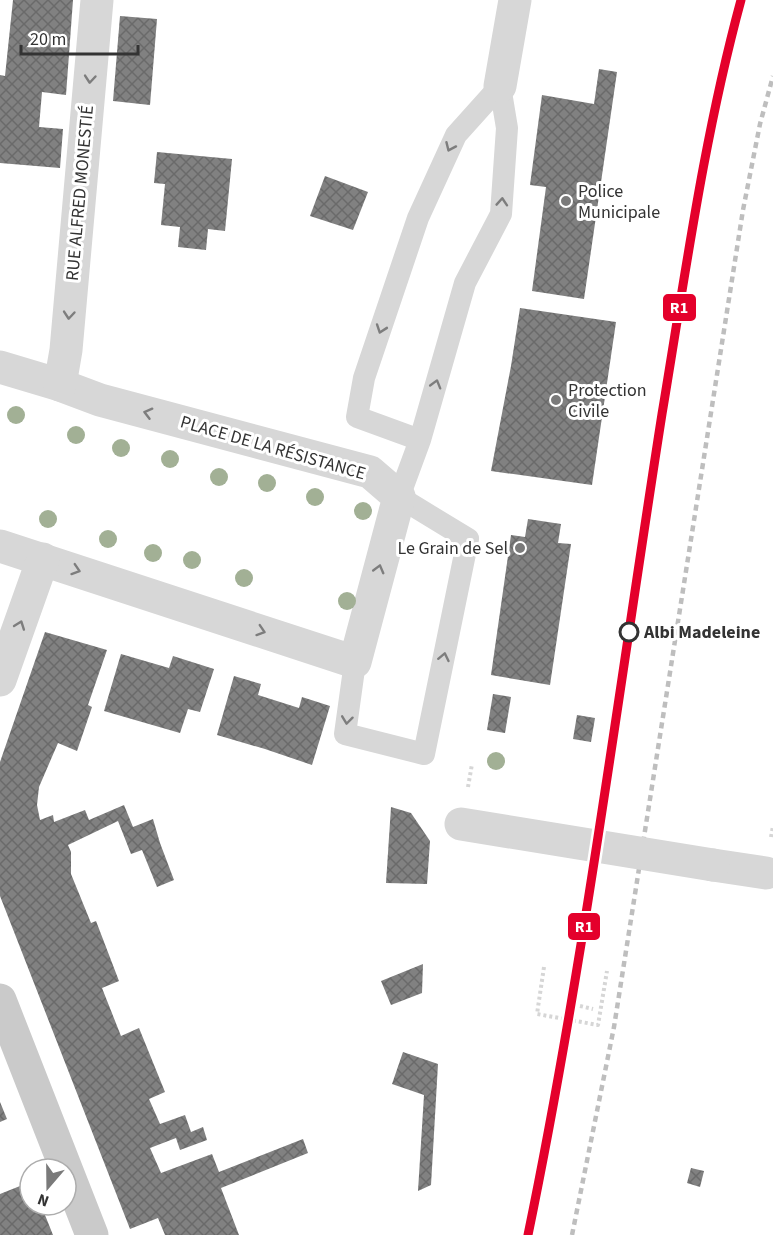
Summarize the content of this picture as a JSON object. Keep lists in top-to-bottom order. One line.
{"streets":{"street":["RUE ALFRED MONESTIÉ","PLACE DE LA RÉSISTANCE"]},"crossings":[["RUE ALFRED MONESTIÉ","PLACE DE LA RÉSISTANCE"]],"one_way":["RUE ALFRED MONESTIÉ"],"places":["Police Municipale","Protection Civile","Le Grain de Sel","Albi Madeleine"],"lines":["transit line R1"],"scale_bar":"20 m","north":"bottom"}
